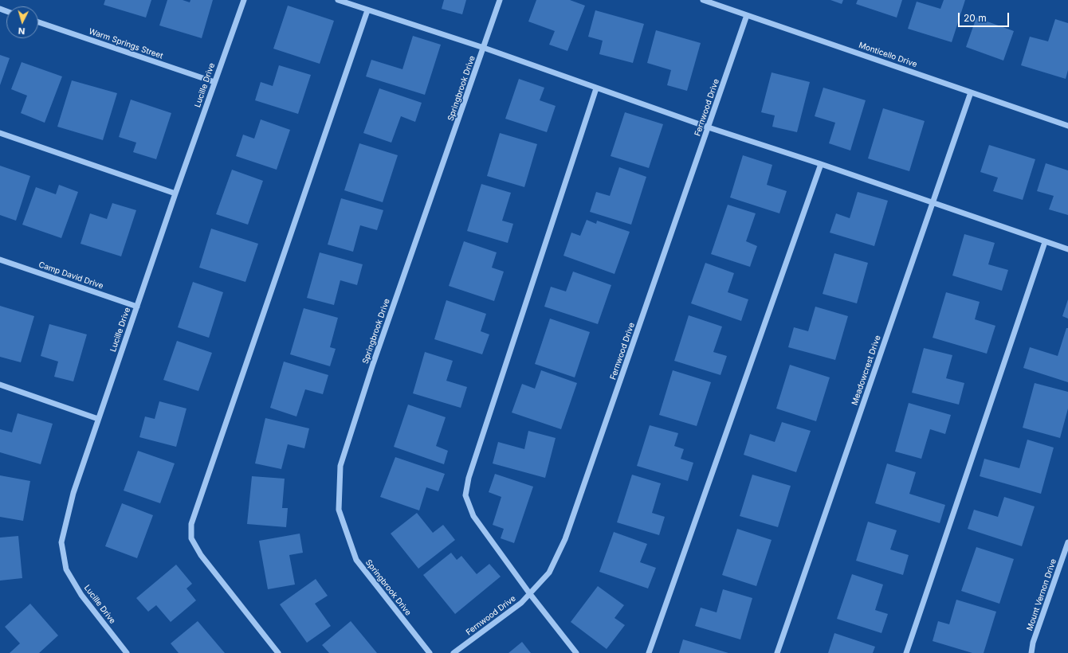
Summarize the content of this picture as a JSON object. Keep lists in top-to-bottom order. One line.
{"streets":{"street":["Warm Springs Street","Monticello Drive","Lucille Drive","Springbrook Drive","Fernwood Drive","Camp David Drive","Meadowcrest Drive","Mount Vernon Drive"]},"crossings":[["Warm Springs Street","Lucille Drive"],["Monticello Drive","Fernwood Drive"],["Monticello Drive","Meadowcrest Drive"],["Lucille Drive","Camp David Drive"]],"scale_bar":"20 m","north":"bottom"}
